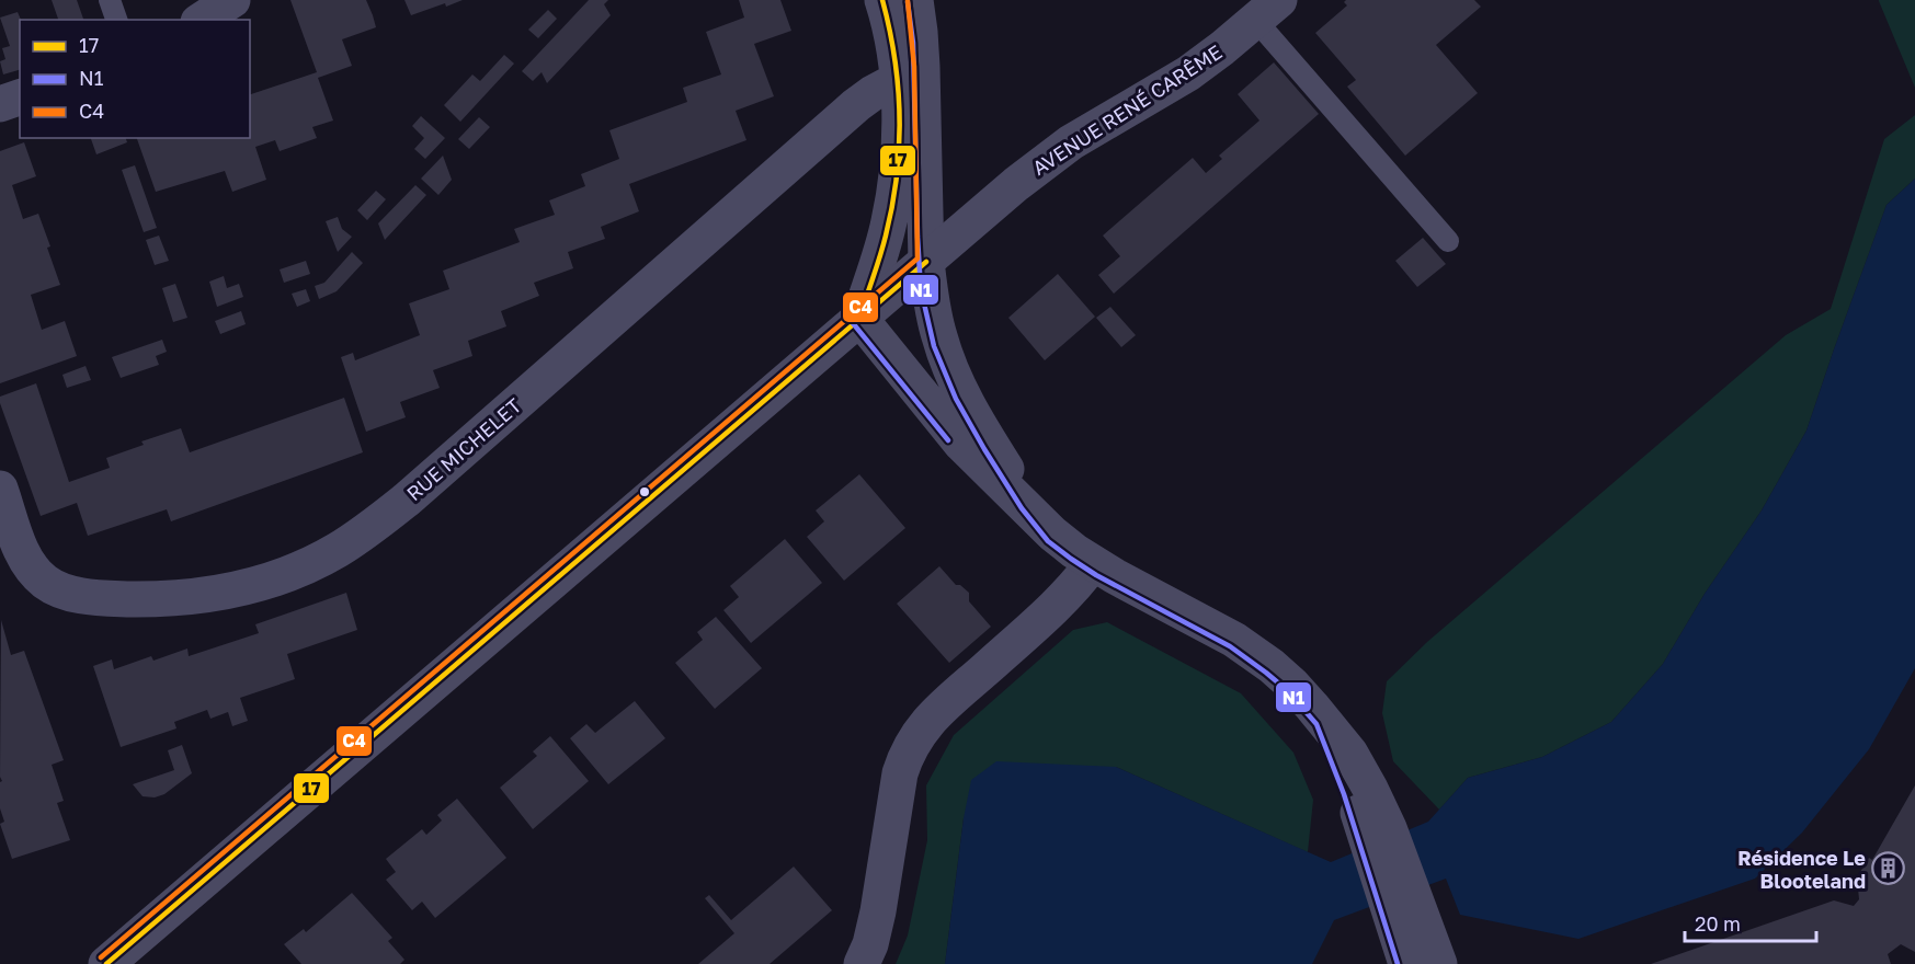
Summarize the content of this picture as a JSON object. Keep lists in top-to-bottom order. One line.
{"streets":{"street":["AVENUE RENÉ CARÊME","RUE MICHELET"]},"places":{"building":["Résidence Le Blooteland"]},"lines":["transit line 17","transit line C4","transit line N1"],"legend":["17","N1","C4"],"scale_bar":"20 m"}
